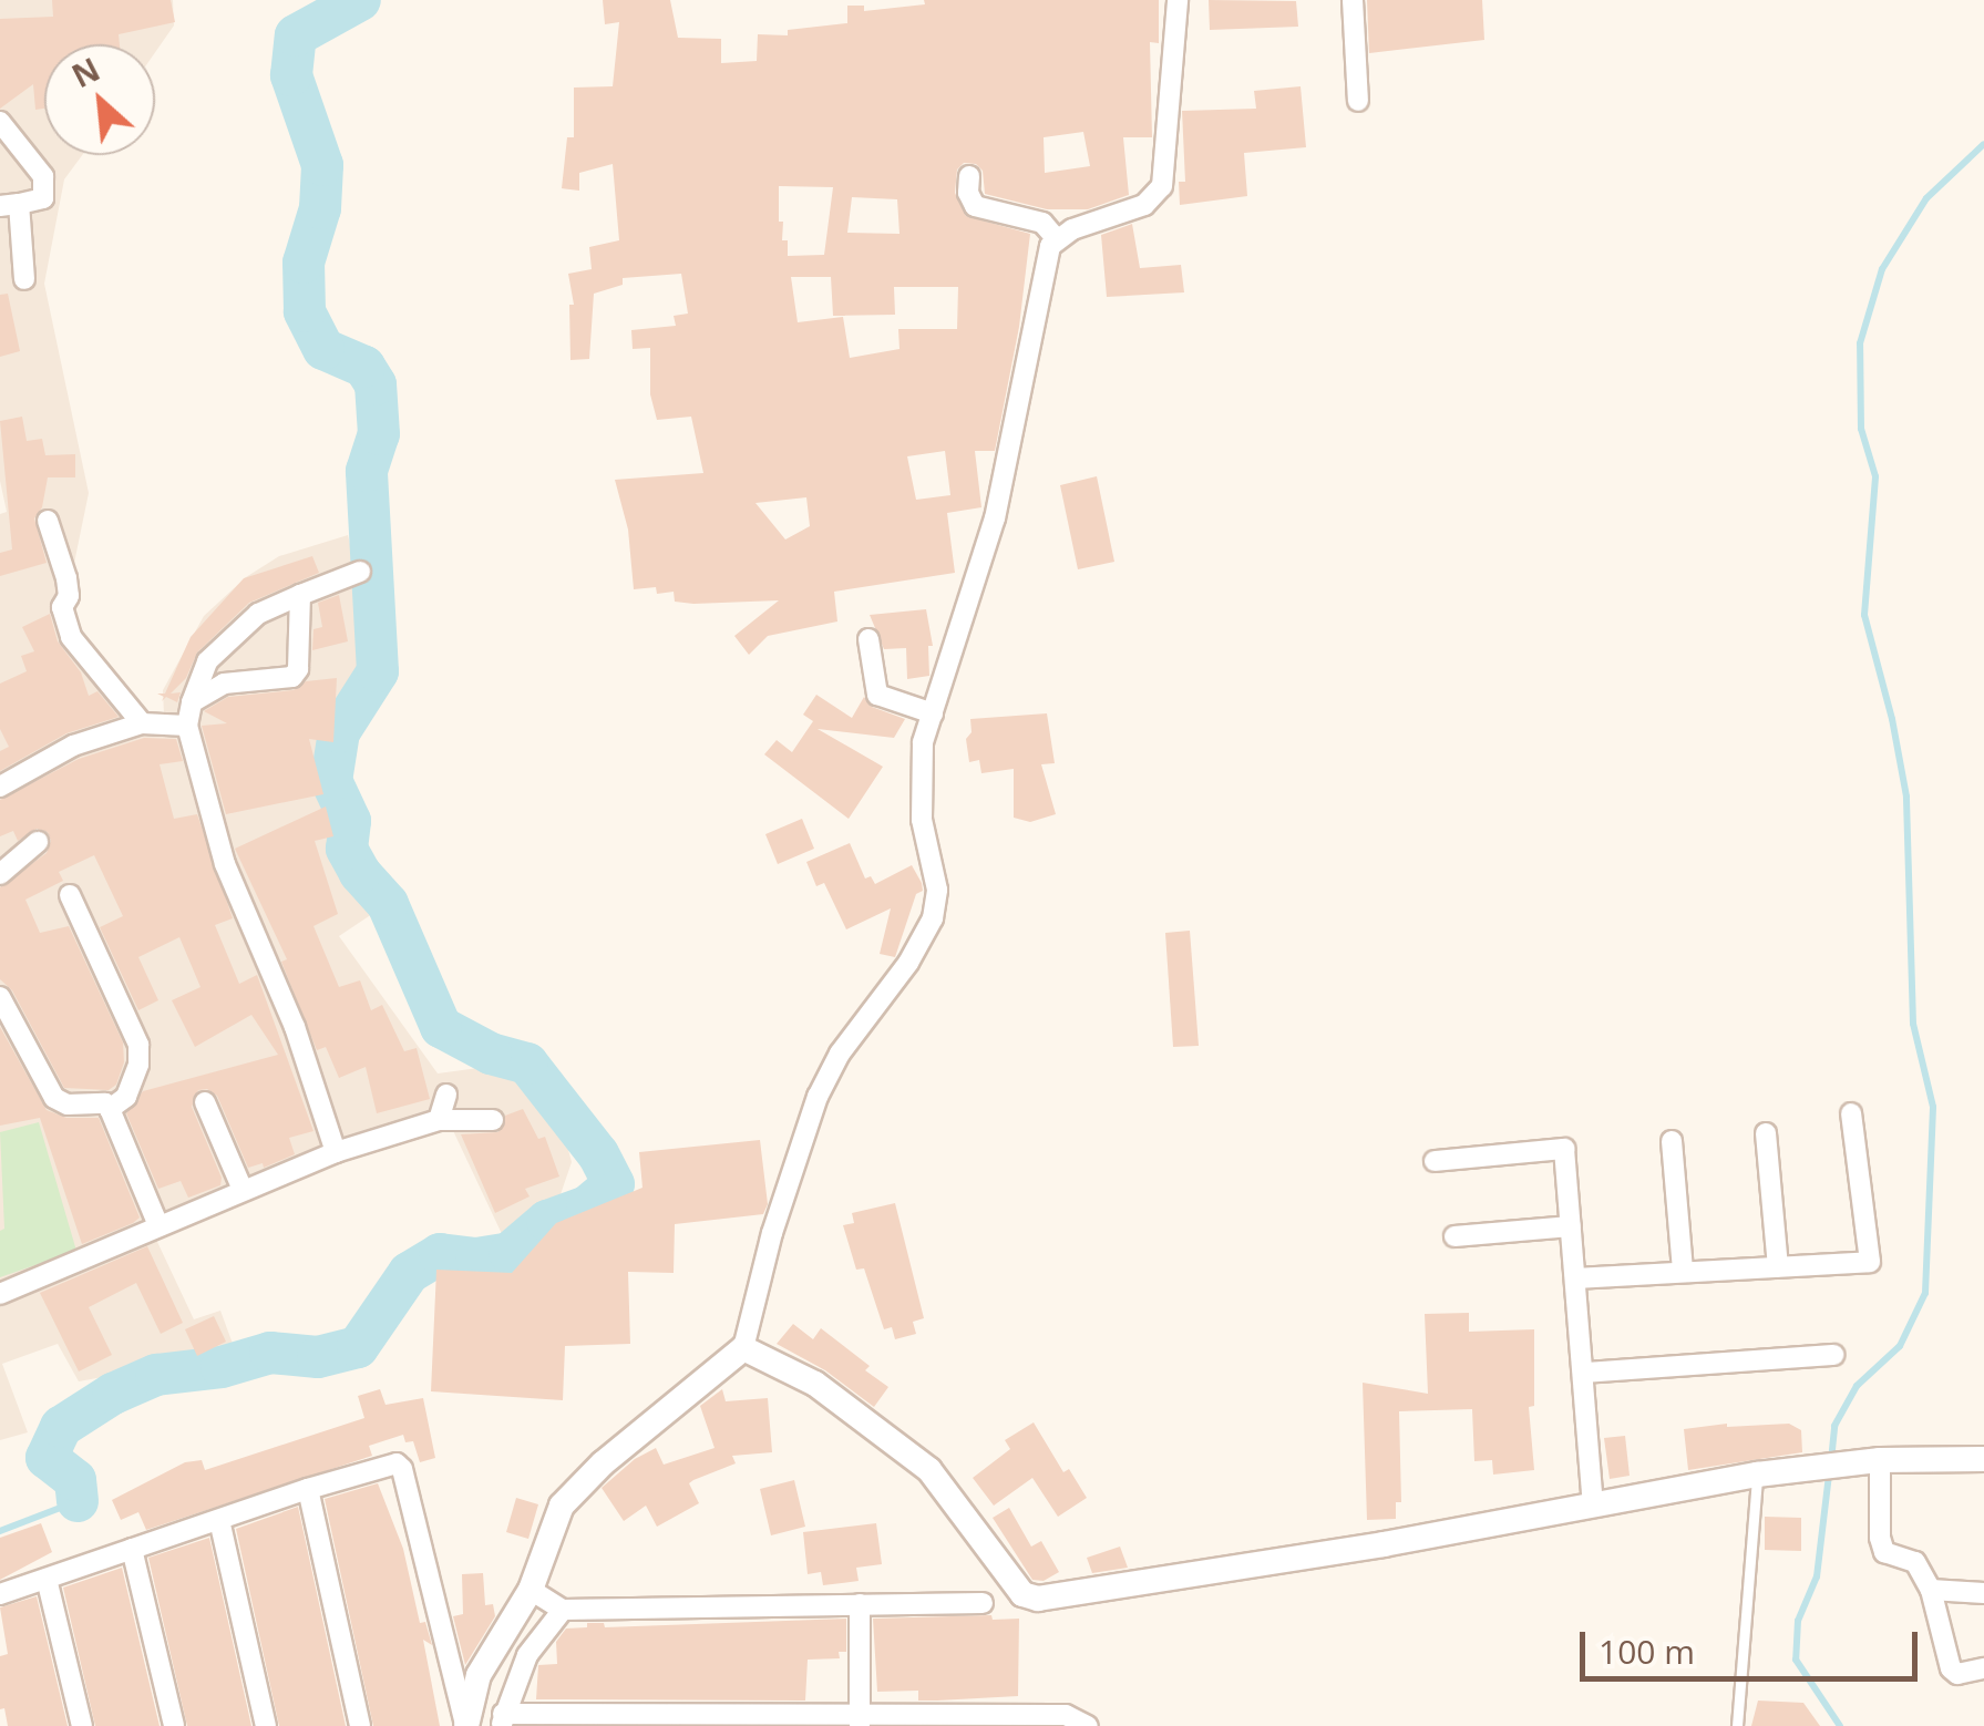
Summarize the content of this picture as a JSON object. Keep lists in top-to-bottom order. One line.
{"scale_bar":"100 m","north":"top left"}
